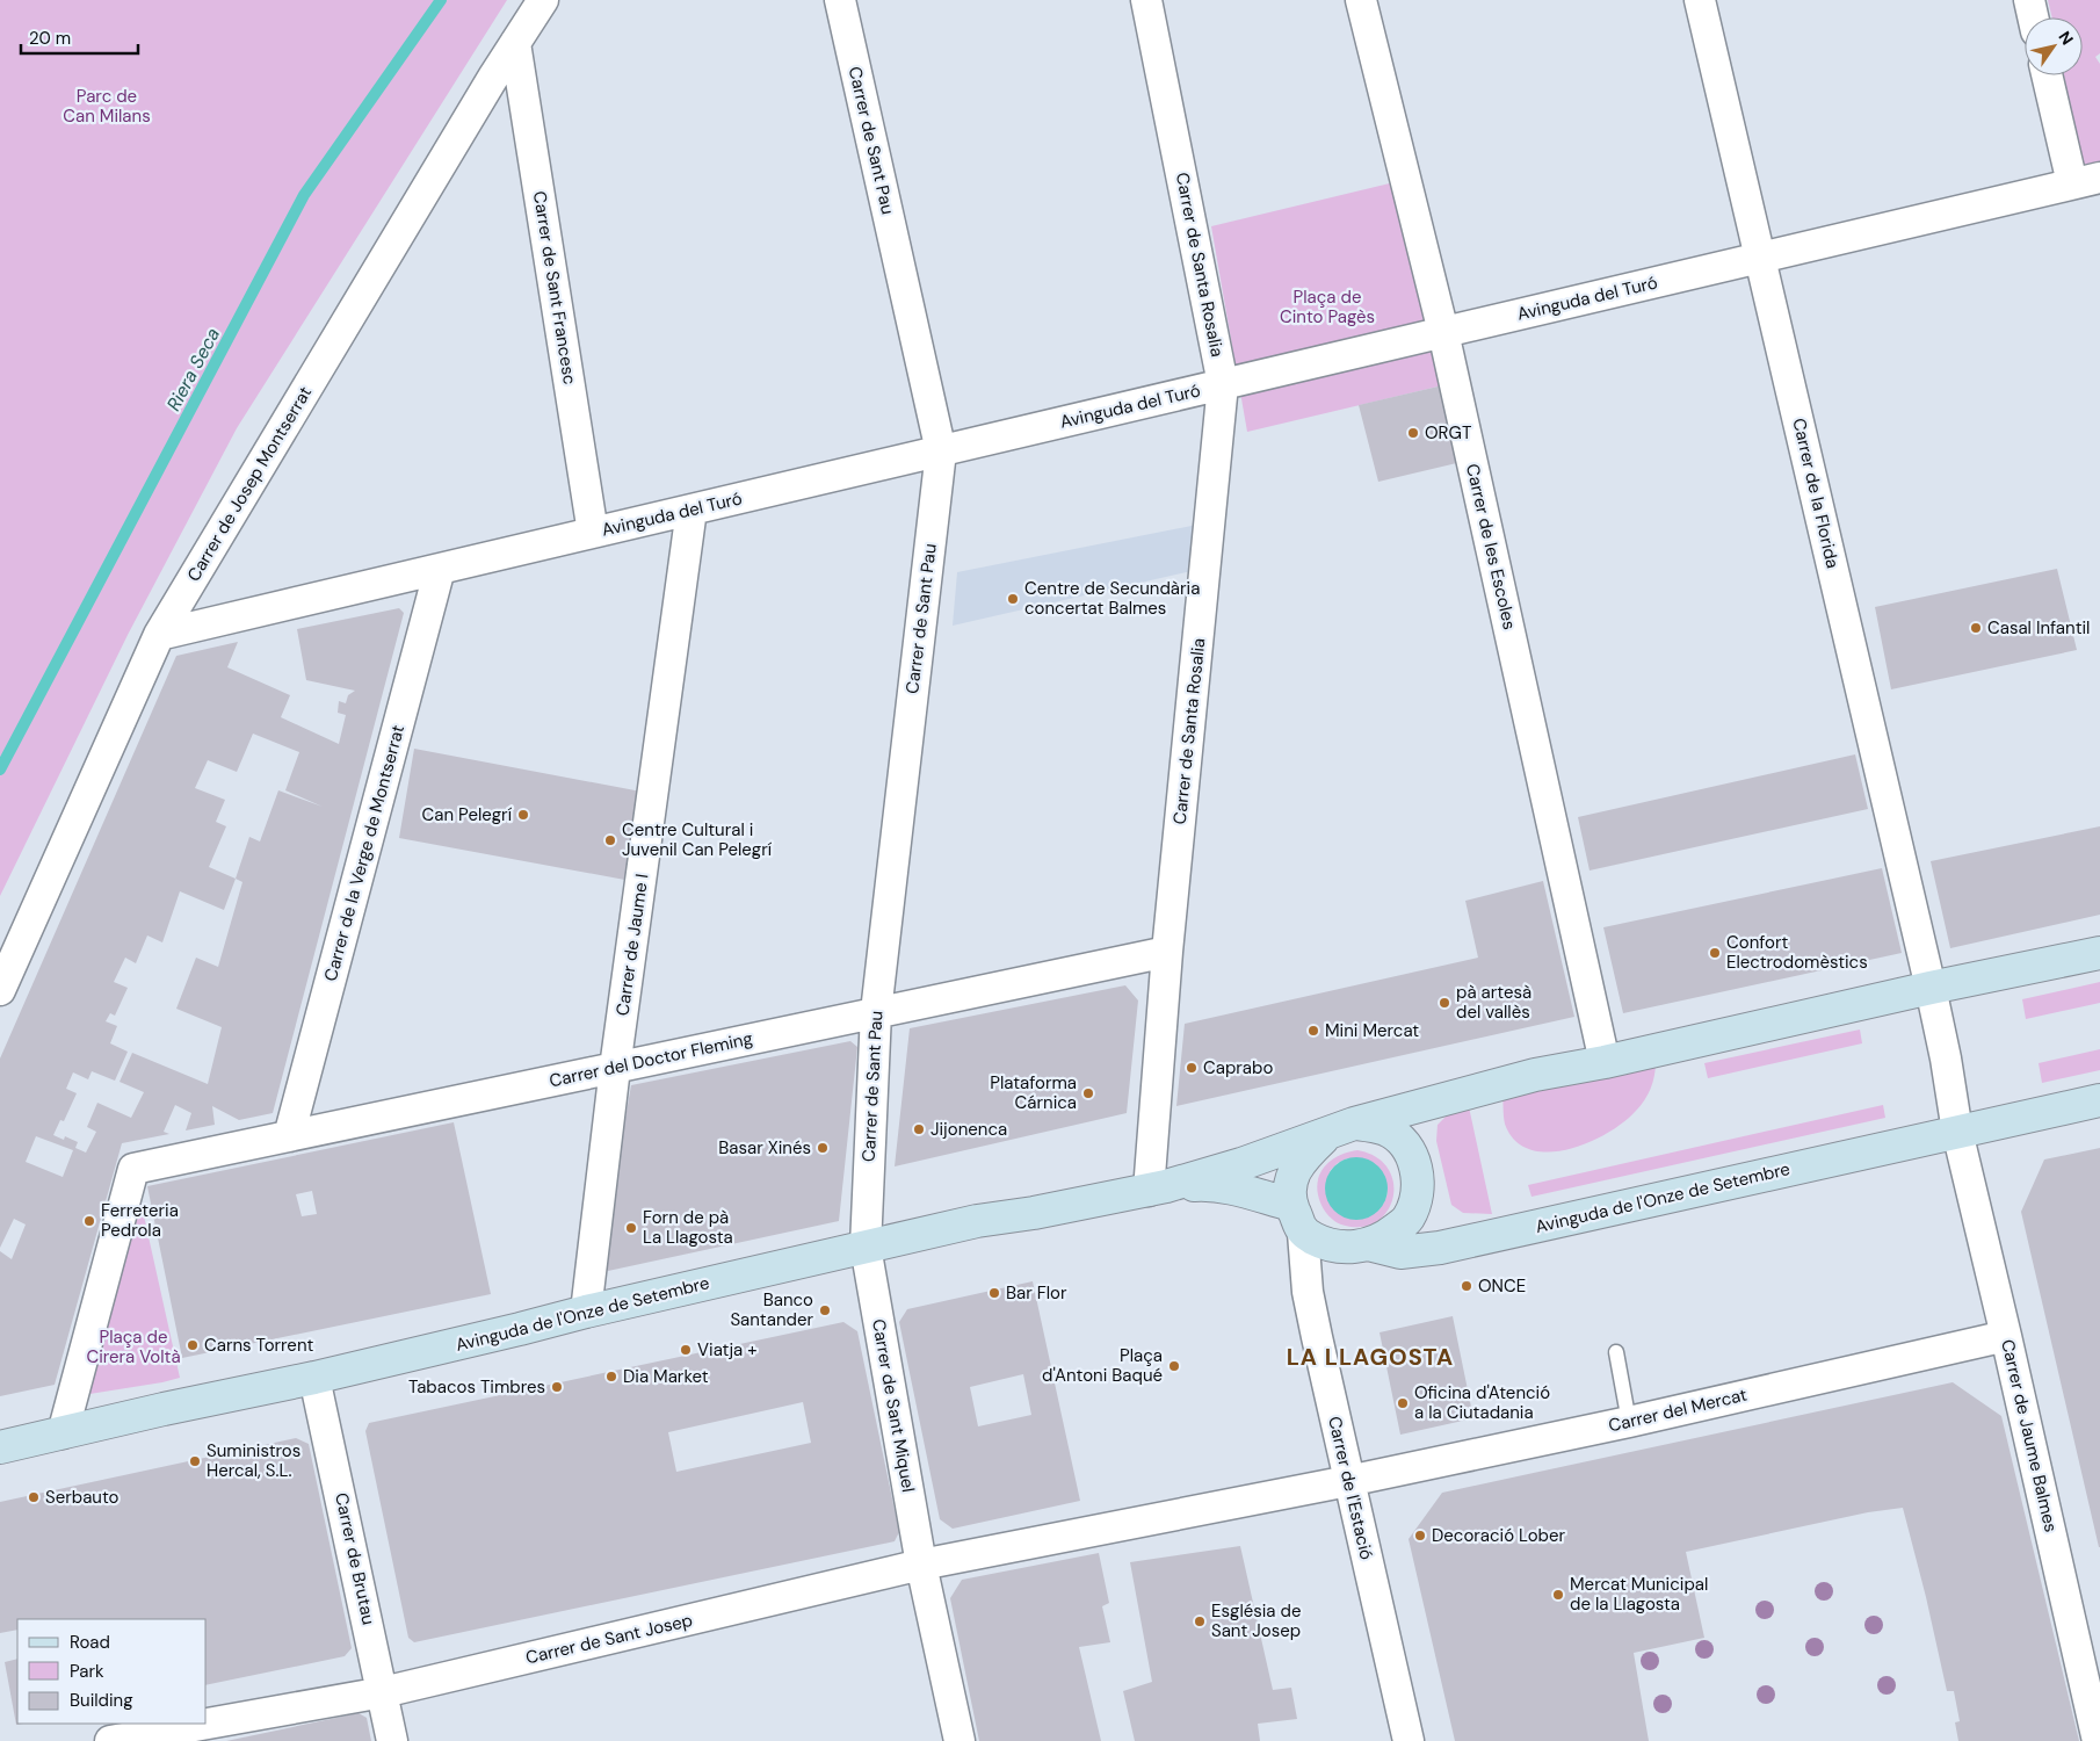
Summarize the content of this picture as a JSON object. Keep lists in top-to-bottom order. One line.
{"streets":{"main road":["Avinguda de l'Onze de Setembre"],"street":["Carrer de Sant Pau","Carrer de Santa Rosalia","Carrer de Sant Francesc","Avinguda del Turó","Carrer de Josep Montserrat","Carrer de la Florida","Carrer de les Escoles","Carrer de la Verge de Montserrat","Carrer de Jaume I","Carrer del Doctor Fleming","Carrer de Sant Miquel","Carrer del Mercat","Carrer de Jaume Balmes","Carrer de l'Estació","Carrer de Brutau","Carrer de Sant Josep"]},"crossings":[["Carrer de Sant Pau","Avinguda del Turó"],["Carrer de Sant Pau","Carrer del Doctor Fleming"],["Carrer de Sant Pau","Avinguda de l'Onze de Setembre"],["Carrer de Sant Pau","Carrer de Sant Miquel"],["Carrer de Santa Rosalia","Avinguda del Turó"],["Carrer de Santa Rosalia","Carrer del Doctor Fleming"],["Carrer de Santa Rosalia","Avinguda de l'Onze de Setembre"],["Carrer de Sant Francesc","Avinguda del Turó"],["Carrer de Sant Francesc","Carrer de Josep Montserrat"],["Avinguda del Turó","Carrer de Josep Montserrat"],["Avinguda del Turó","Carrer de la Florida"],["Avinguda del Turó","Carrer de les Escoles"],["Avinguda del Turó","Carrer de la Verge de Montserrat"],["Avinguda del Turó","Carrer de Jaume I"],["Carrer de la Florida","Avinguda de l'Onze de Setembre"],["Carrer de les Escoles","Avinguda de l'Onze de Setembre"],["Carrer de la Verge de Montserrat","Carrer del Doctor Fleming"],["Carrer de Jaume I","Carrer del Doctor Fleming"],["Carrer de Jaume I","Avinguda de l'Onze de Setembre"],["Carrer del Doctor Fleming","Avinguda de l'Onze de Setembre"],["Avinguda de l'Onze de Setembre","Carrer de Sant Miquel"],["Avinguda de l'Onze de Setembre","Carrer de Jaume Balmes"],["Avinguda de l'Onze de Setembre","Carrer de l'Estació"],["Avinguda de l'Onze de Setembre","Carrer de Brutau"],["Carrer de Sant Miquel","Carrer de Sant Josep"],["Carrer del Mercat","Carrer de Jaume Balmes"],["Carrer del Mercat","Carrer de l'Estació"],["Carrer del Mercat","Carrer de Sant Josep"],["Carrer de Brutau","Carrer de Sant Josep"]],"districts":["LA LLAGOSTA"],"water":["Riera Seca"],"parks":["Parc de Can Milans","Plaça de Cinto Pagès","Plaça de Cirera Voltà"],"places":["ORGT","Centre de Secundària concertat Balmes","Casal Infantil","Can Pelegrí","Centre Cultural i Juvenil Can Pelegrí","Confort Electrodomèstics","pà artesà del vallès","Mini Mercat","Caprabo","Plataforma Cárnica","Jijonenca","Basar Xinés","Ferreteria Pedrola","Forn de pà La Llagosta","ONCE","Bar Flor","Banco Santander","Carns Torrent","Viatja +","Plaça d'Antoni Baqué","Dia Market","Tabacos Timbres","Oficina d'Atenció a la Ciutadania","Suministros Hercal, S.L.","Serbauto","Decoració Lober","Mercat Municipal de la Llagosta","Església de Sant Josep"],"legend":["Road","Park","Building"],"scale_bar":"20 m","north":"top right"}
